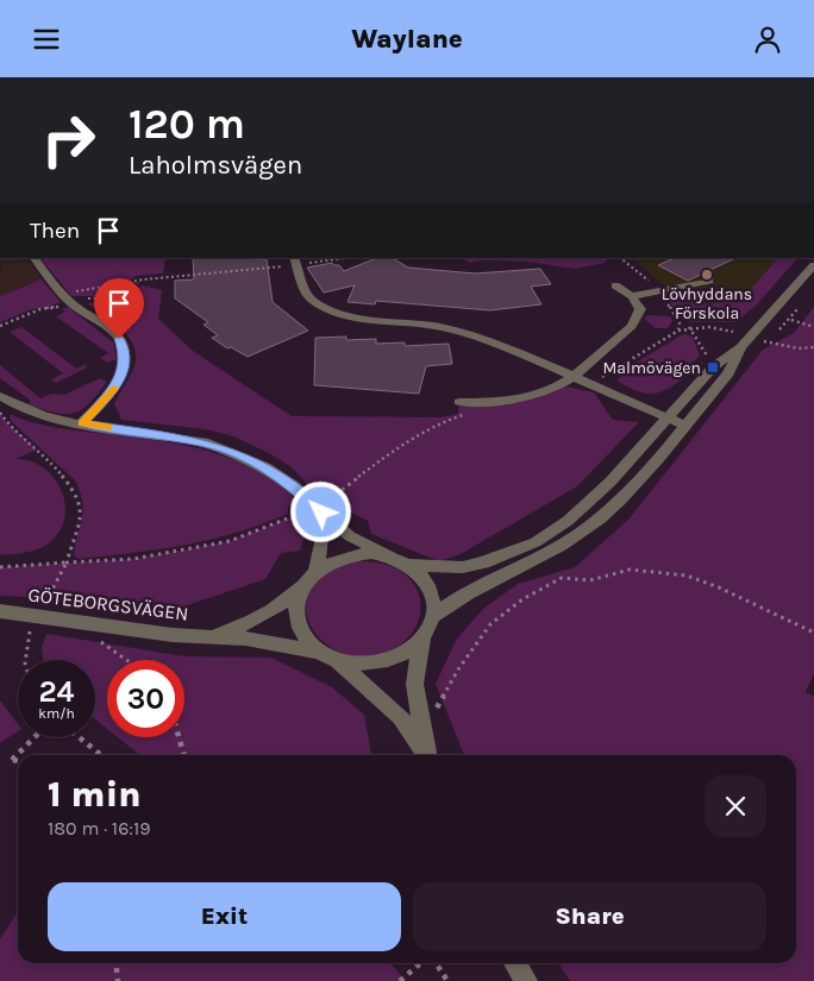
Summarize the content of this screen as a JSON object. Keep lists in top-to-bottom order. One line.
{"streets":{"street":["GÖTEBORGSVÄGEN"]},"places":{"other":["Lövhyddans Förskola"],"transit":["Malmövägen"]},"page":{"header":"Waylane","turn":["120 m","Laholmsvägen"],"then":"Then","speed":"24 km/h","limit":"30","heading":["1 min","180 m · 16:19"],"buttons":["Exit","Share"]}}
